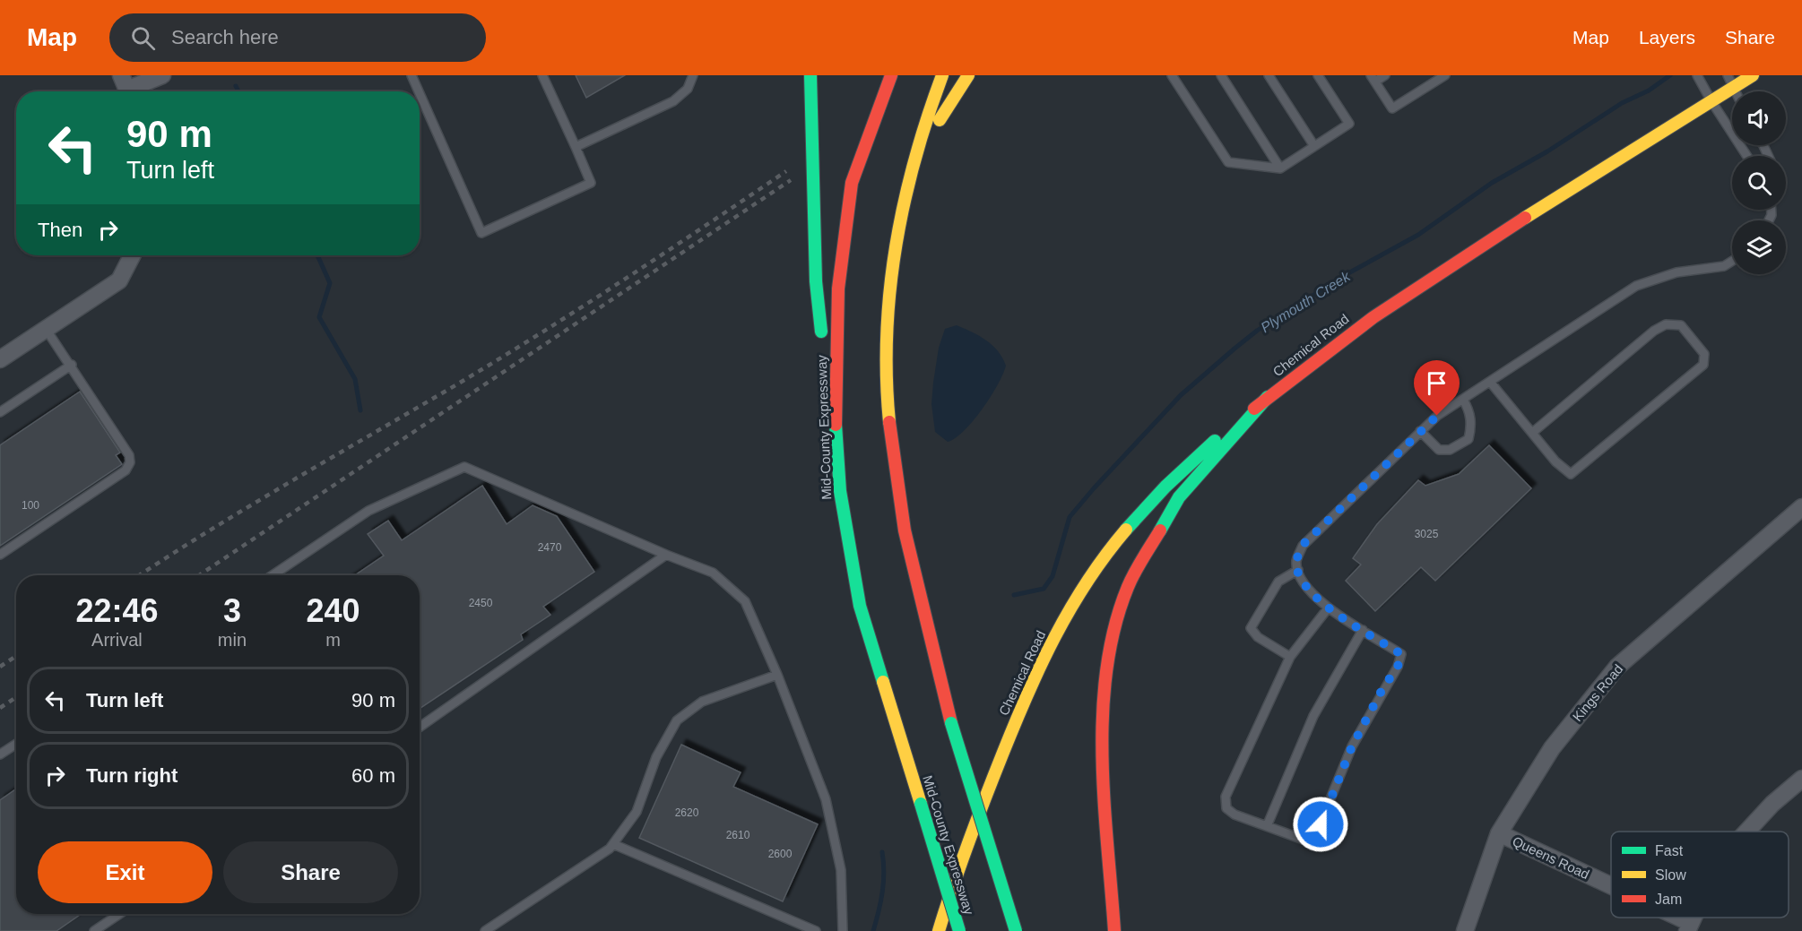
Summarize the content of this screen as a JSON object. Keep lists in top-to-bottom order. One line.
{"streets":{"main road":["Chemical Road","Mid-County Expressway"],"street":["Kings Road","Queens Road"]},"crossings":[["Chemical Road","Mid-County Expressway"],["Kings Road","Queens Road"]],"water":["Plymouth Creek"],"house_numbers":["100","3025","2470","2450","2620","2610","2600"],"legend":["Fast","Slow","Jam"],"page":{"header":"Map","search":"Search here","nav":["Map","Layers","Share"],"turn":["90 m","Turn left"],"then":"Then","eta":["22:46","Arrival","3","min","240","m"],"list":[{"name":"Turn left","value":"90 m"},{"name":"Turn right","value":"60 m"}],"buttons":["Exit","Share"]}}
